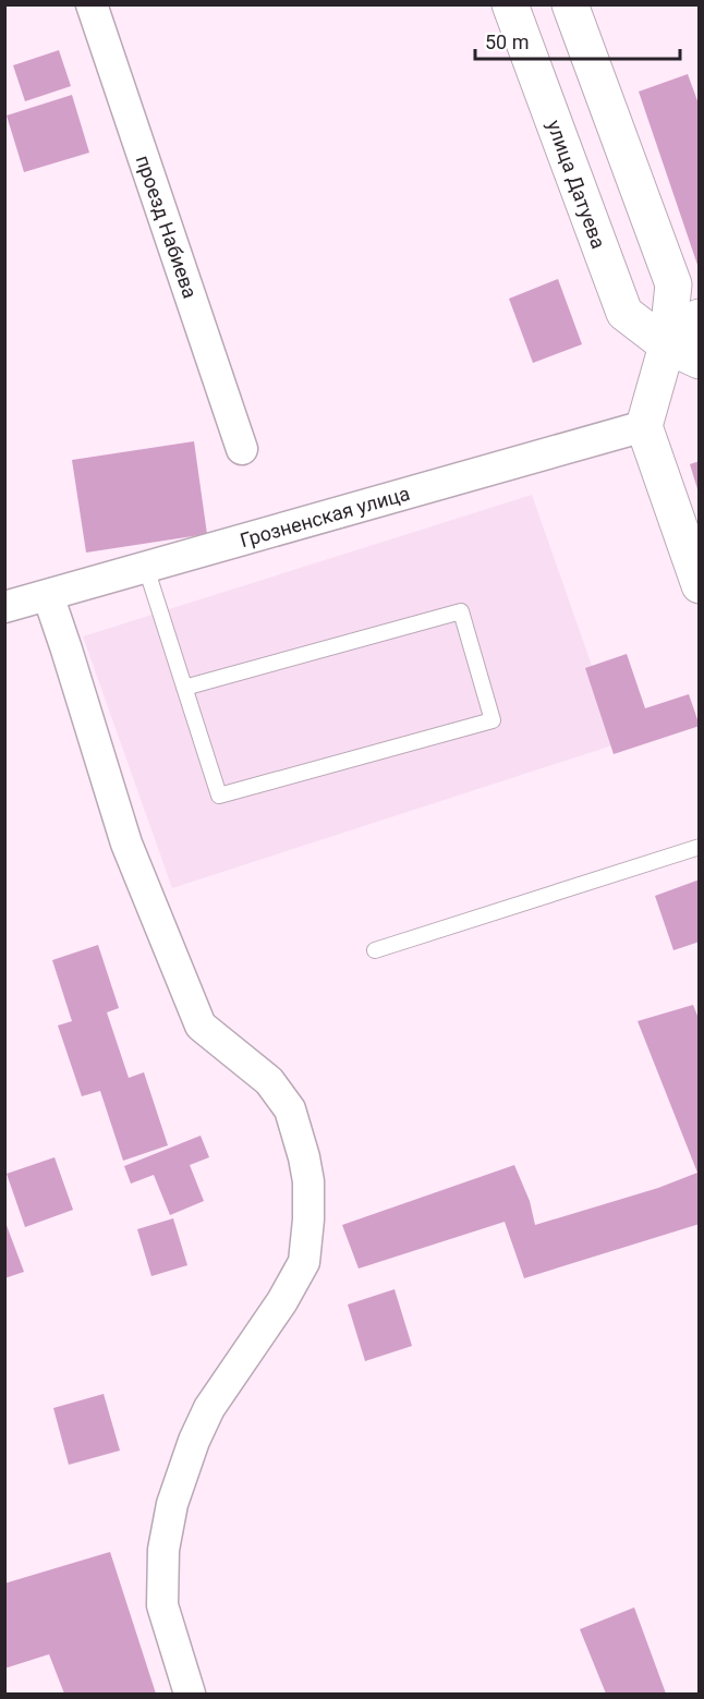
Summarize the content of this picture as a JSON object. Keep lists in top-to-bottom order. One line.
{"streets":{"street":["улица Датуева","проезд Набиева","Грозненская улица"]},"scale_bar":"50 m"}
